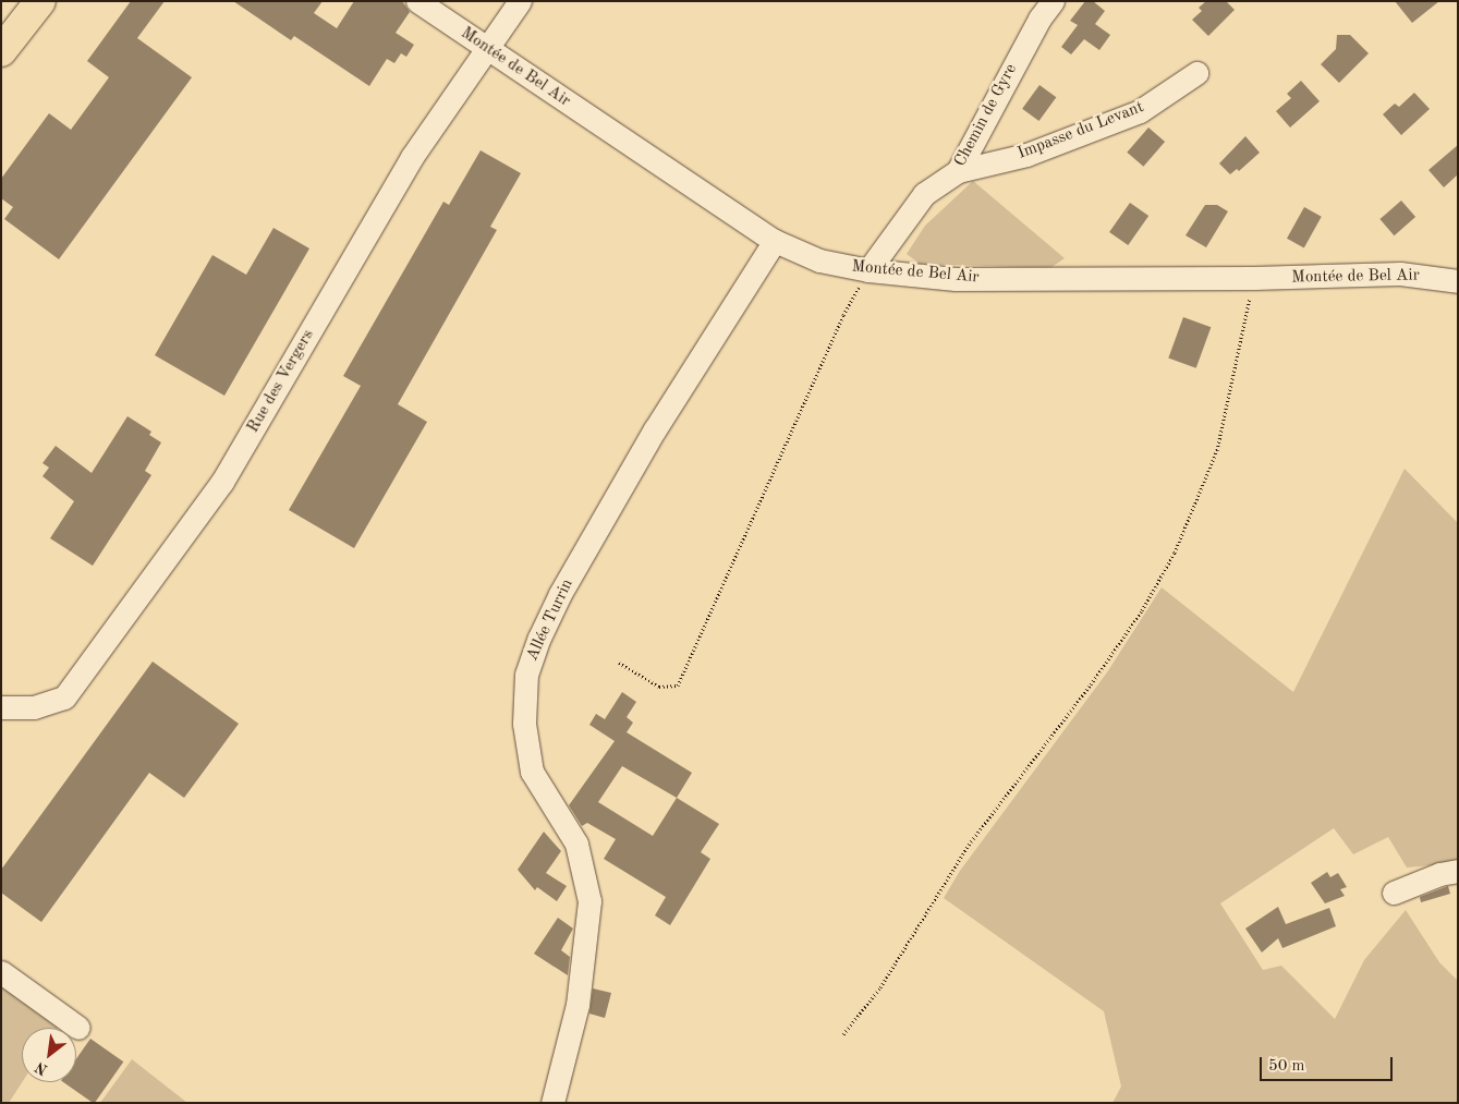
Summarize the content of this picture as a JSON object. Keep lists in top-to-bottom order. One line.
{"streets":{"street":["Montée de Bel Air","Chemin de Gyre","Impasse du Levant","Rue des Vergers","Allée Turrin"]},"crossings":[["Montée de Bel Air","Chemin de Gyre"],["Montée de Bel Air","Rue des Vergers"],["Montée de Bel Air","Allée Turrin"],["Chemin de Gyre","Impasse du Levant"]],"scale_bar":"50 m","north":"bottom left"}
